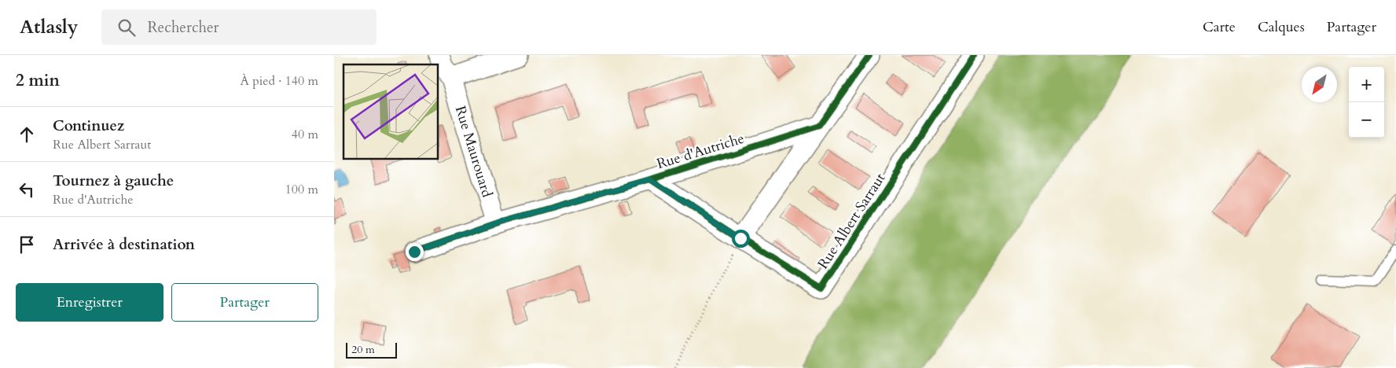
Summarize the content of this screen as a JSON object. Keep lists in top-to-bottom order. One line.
{"streets":{"street":["Rue Maurouard","Rue d'Autriche","Rue Albert Sarraut"]},"crossings":[["Rue Maurouard","Rue d'Autriche"],["Rue d'Autriche","Rue Albert Sarraut"]],"scale_bar":"20 m","north":"bottom left","page":{"header":"Atlasly","search":"Rechercher","nav":["Carte","Calques","Partager"],"heading":["2 min","À pied · 140 m"],"map_buttons":["+","−"],"list":[["Continuez","Rue Albert Sarraut","40 m"],["Tournez à gauche","Rue d'Autriche","100 m"],"Arrivée à destination"],"buttons":["Enregistrer","Partager"],"scale":"20 m"}}
